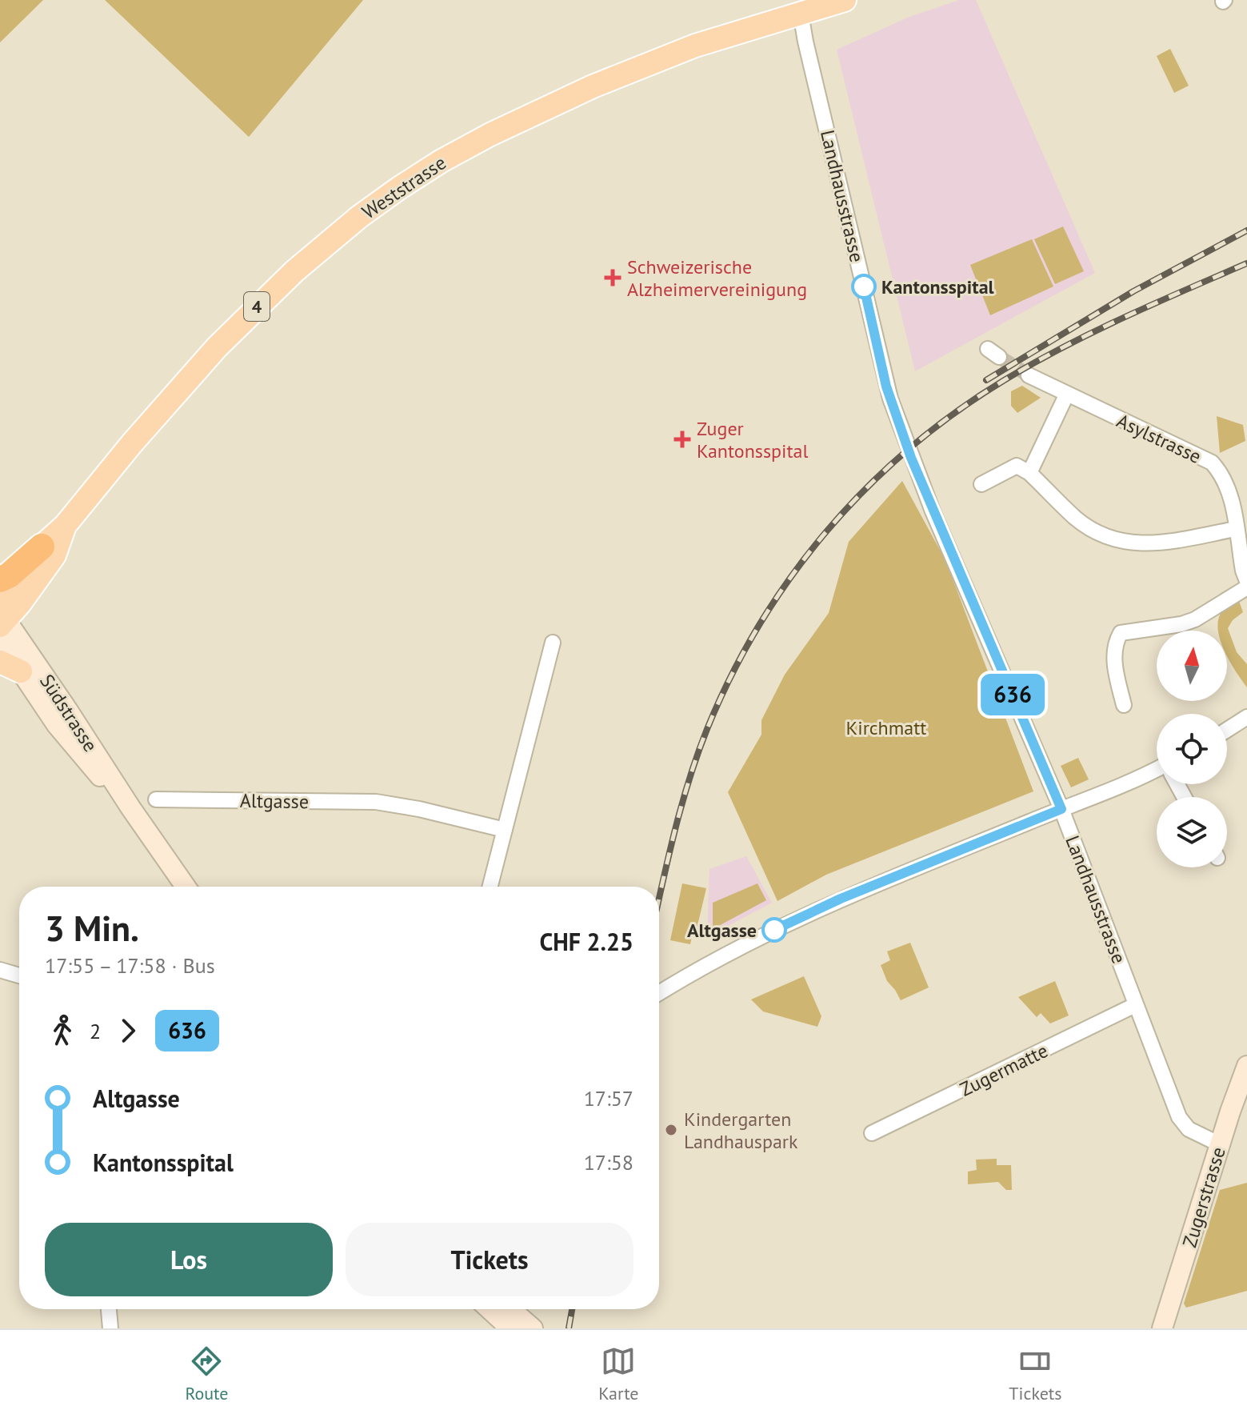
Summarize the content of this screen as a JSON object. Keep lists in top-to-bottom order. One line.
{"streets":{"main road":["Weststrasse","4","Südstrasse","Zugerstrasse"],"street":["Landhausstrasse","Asylstrasse","Altgasse","Zugermatte"]},"crossings":[["Weststrasse","Landhausstrasse"],["Weststrasse","Südstrasse"],["Landhausstrasse","Zugermatte"],["Landhausstrasse","Zugerstrasse"]],"parks":["Kirchmatt"],"places":{"health":["Schweizerische Alzheimervereinigung","Zuger Kantonsspital"],"other":["Kantonsspital","Altgasse","Kindergarten Landhauspark"]},"lines":["bus line 636"],"north":"top","page":{"on_map":"636","heading":["3 Min.","17:55 – 17:58 · Bus","CHF 2.25"],"legs":["2","636"],"list":[{"name":"Altgasse","value":"17:57"},{"name":"Kantonsspital","value":"17:58"}],"buttons":["Los","Tickets"],"tabs":["Route","Karte","Tickets"]}}
